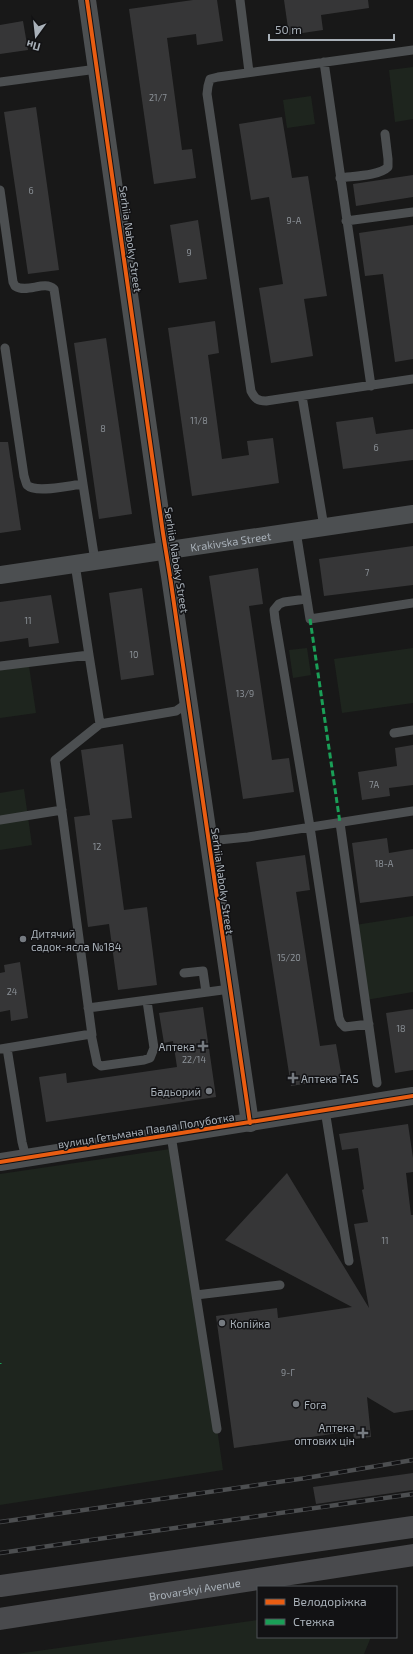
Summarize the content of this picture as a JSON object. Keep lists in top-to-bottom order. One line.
{"streets":{"main road":["Brovarskyi Avenue"],"street":["Serhiia Naboky Street","Krakivska Street","вулиця Гетьмана Павла Полуботка"]},"crossings":[["Serhiia Naboky Street","Krakivska Street"],["Serhiia Naboky Street","вулиця Гетьмана Павла Полуботка"]],"places":{"other":["Дитячий садок-ясла №184","Бадьорий","Копійка","Fora"],"health":["Аптека","Аптека TAS","Аптека оптових цін"]},"house_numbers":["21/7","6","9-А","9","11/8","8","6","7","11","10","13/9","7А","12","18-А","15/20","24","18","22/14","11","9-Г"],"legend":["Велодоріжка","Стежка"],"scale_bar":"50 m","north":"bottom"}
